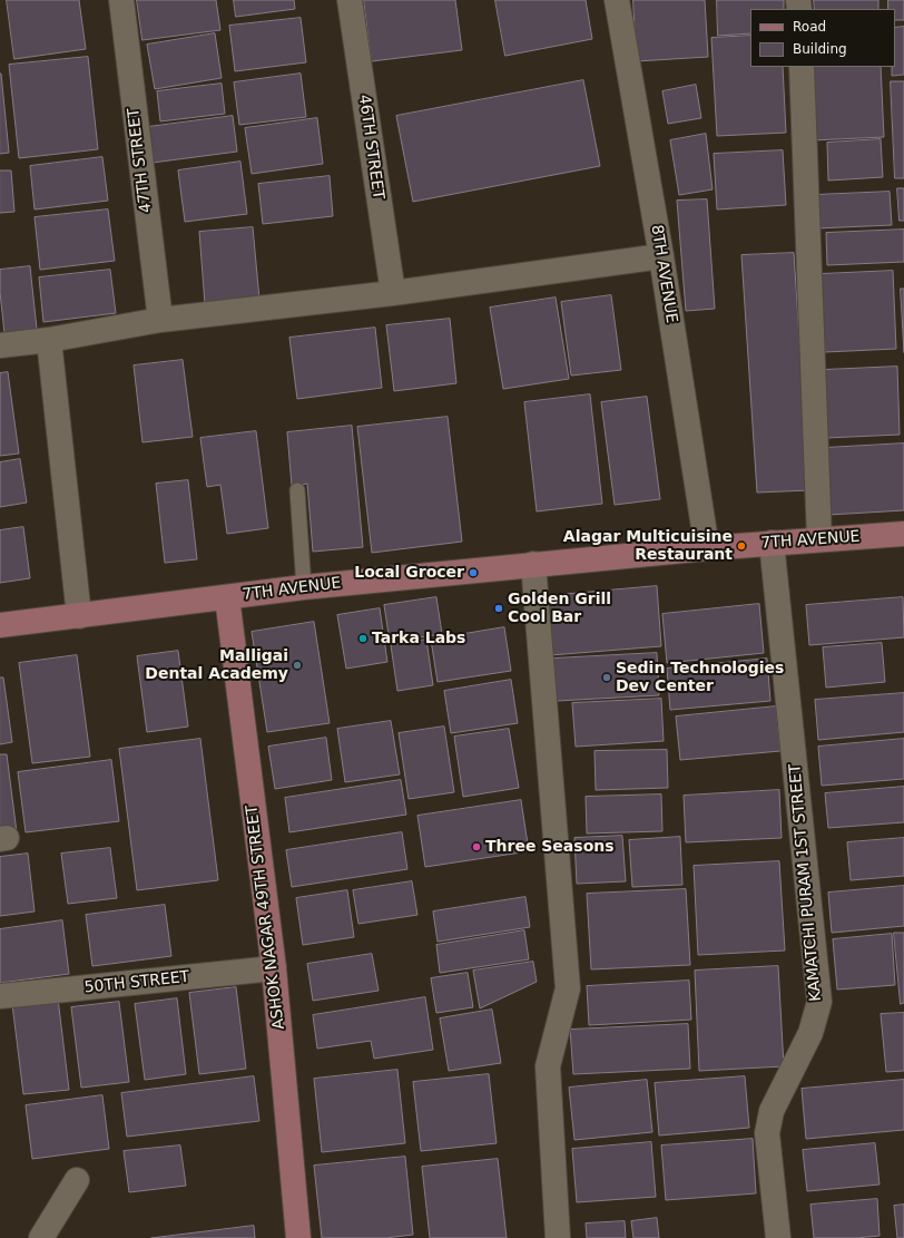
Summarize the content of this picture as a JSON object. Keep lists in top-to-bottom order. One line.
{"streets":{"main road":["7TH AVENUE","ASHOK NAGAR 49TH STREET"],"street":["46TH STREET","47TH STREET","8TH AVENUE","KAMATCHI PURAM 1ST STREET","50TH STREET"]},"crossings":[["8TH AVENUE","7TH AVENUE"],["7TH AVENUE","KAMATCHI PURAM 1ST STREET"],["7TH AVENUE","ASHOK NAGAR 49TH STREET"],["ASHOK NAGAR 49TH STREET","50TH STREET"]],"places":["Alagar Multicuisine Restaurant","Local Grocer","Golden Grill Cool Bar","Tarka Labs","Malligai Dental Academy","Sedin Technologies Dev Center","Three Seasons"],"legend":["Road","Building"]}
